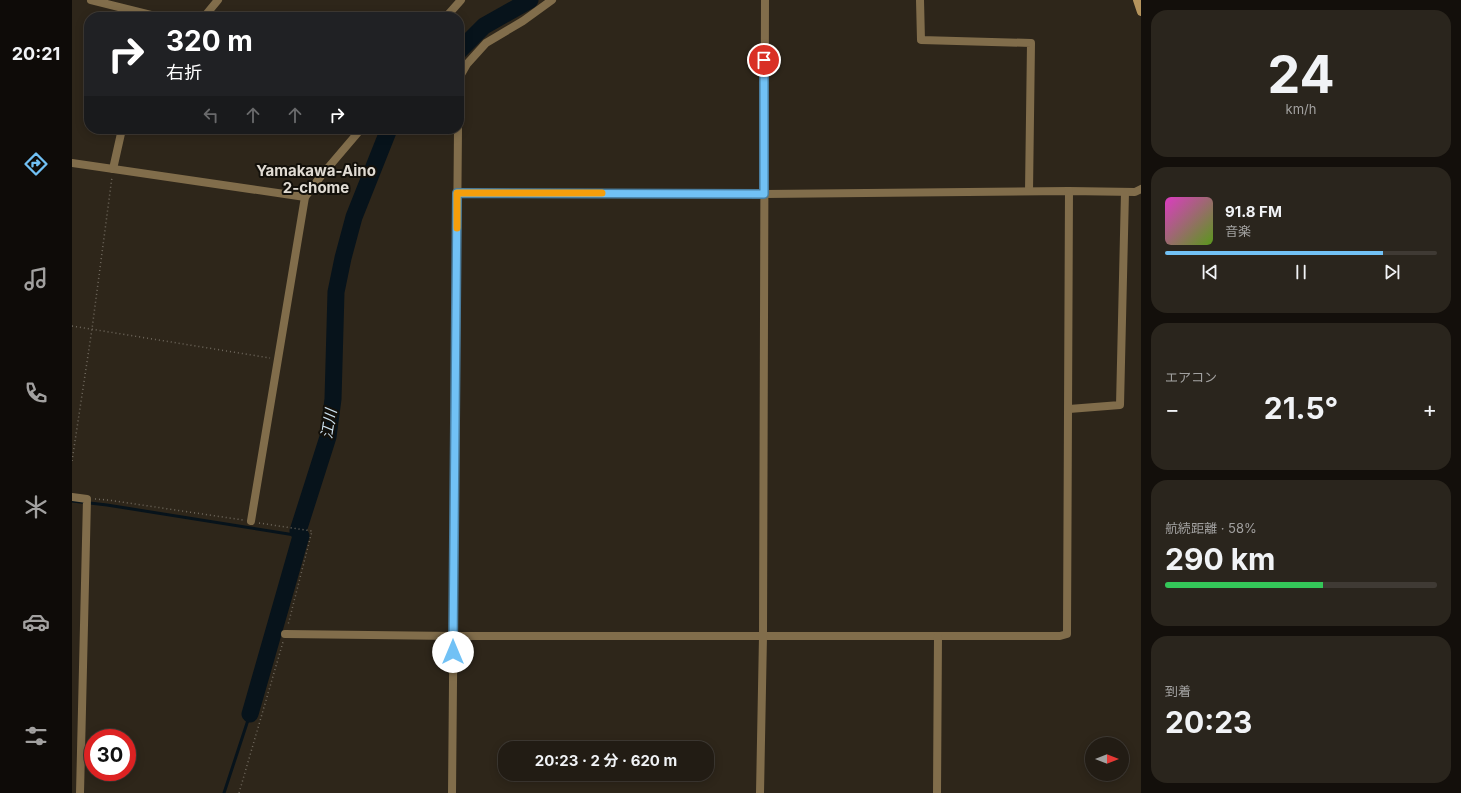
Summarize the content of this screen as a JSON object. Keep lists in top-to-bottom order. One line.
{"districts":["Yamakawa-Aino 2-chome"],"water":["江川"],"north":"right","page":{"tabs":"20:21","tile":[["24","km/h"],"エアコン",["航続距離 · 58%","290 km"],["到着","20:23"]],"turn":["320 m","右折"],"song":["91.8 FM","音楽"],"heat":["−","21.5°","+"],"limit":"30","trip":"20:23 · 2 分 · 620 m"}}
